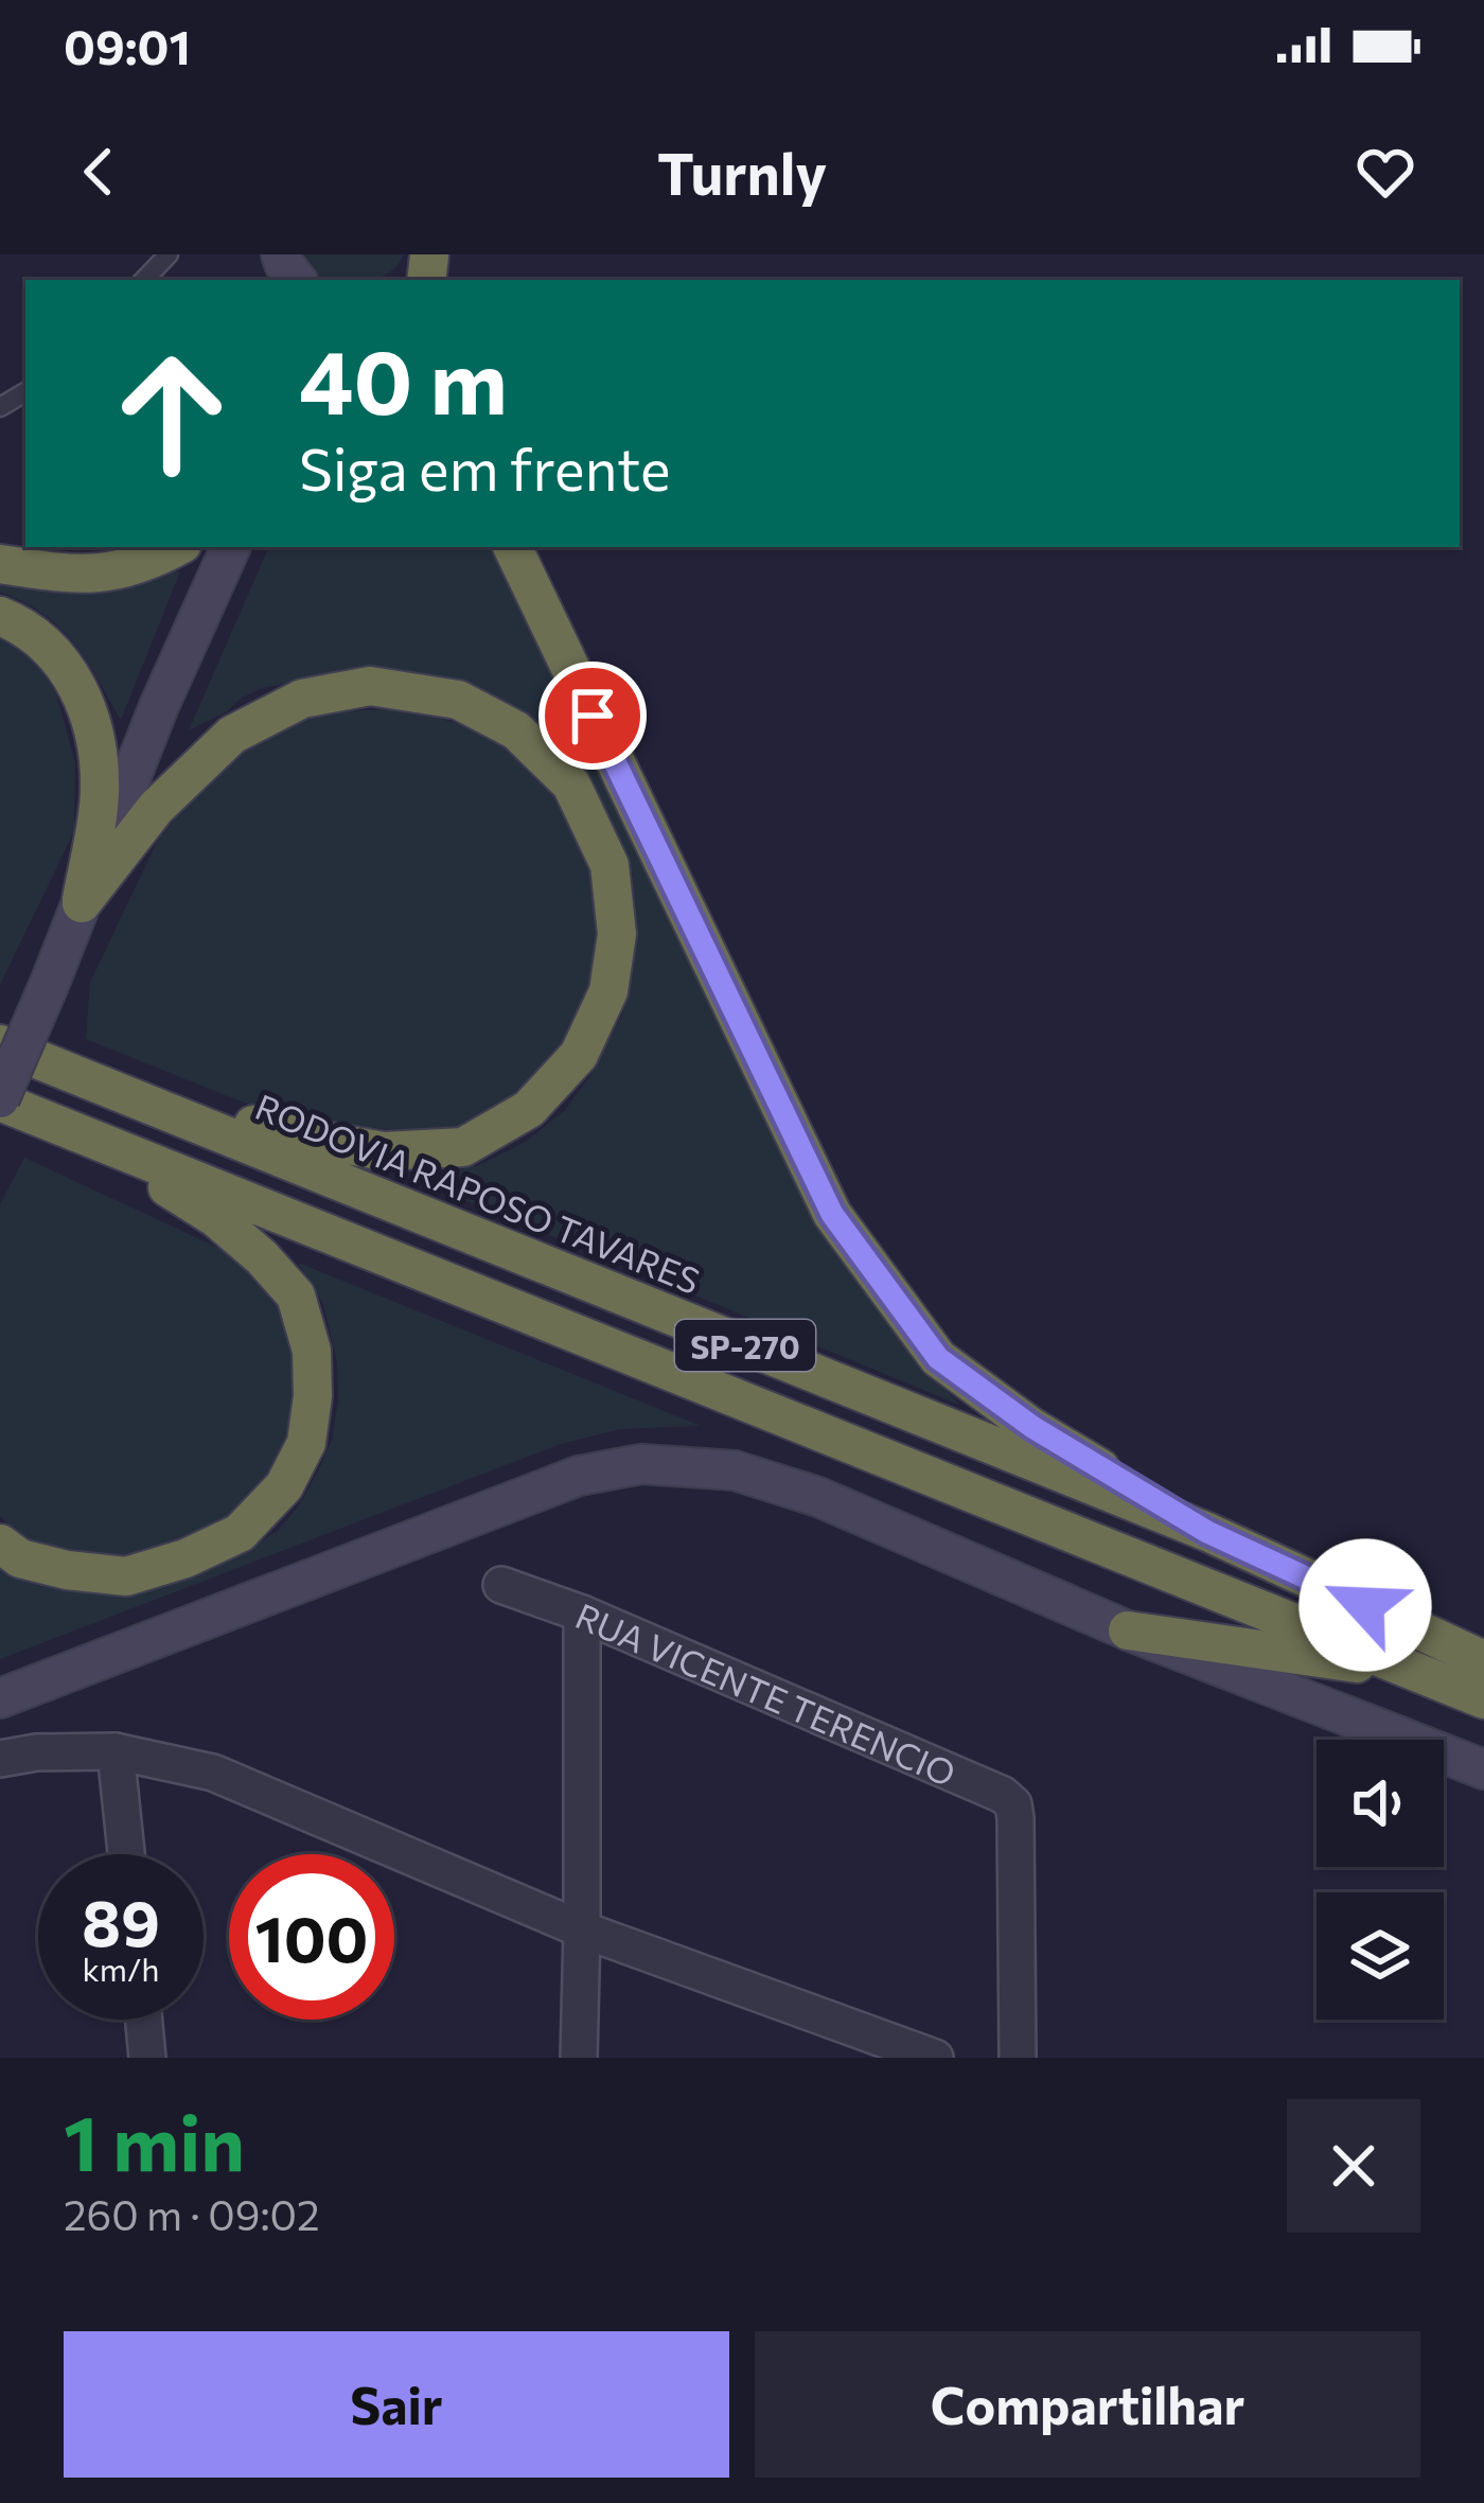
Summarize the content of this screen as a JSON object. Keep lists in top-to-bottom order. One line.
{"streets":{"highway":["RODOVIA RAPOSO TAVARES","SP-270"],"street":["RUA VICENTE TERENCIO"]},"page":{"status":"09:01","header":"Turnly","turn":["40 m","Siga em frente"],"speed":"89 km/h","limit":"100","heading":["1 min","260 m · 09:02"],"buttons":["Sair","Compartilhar"]}}
